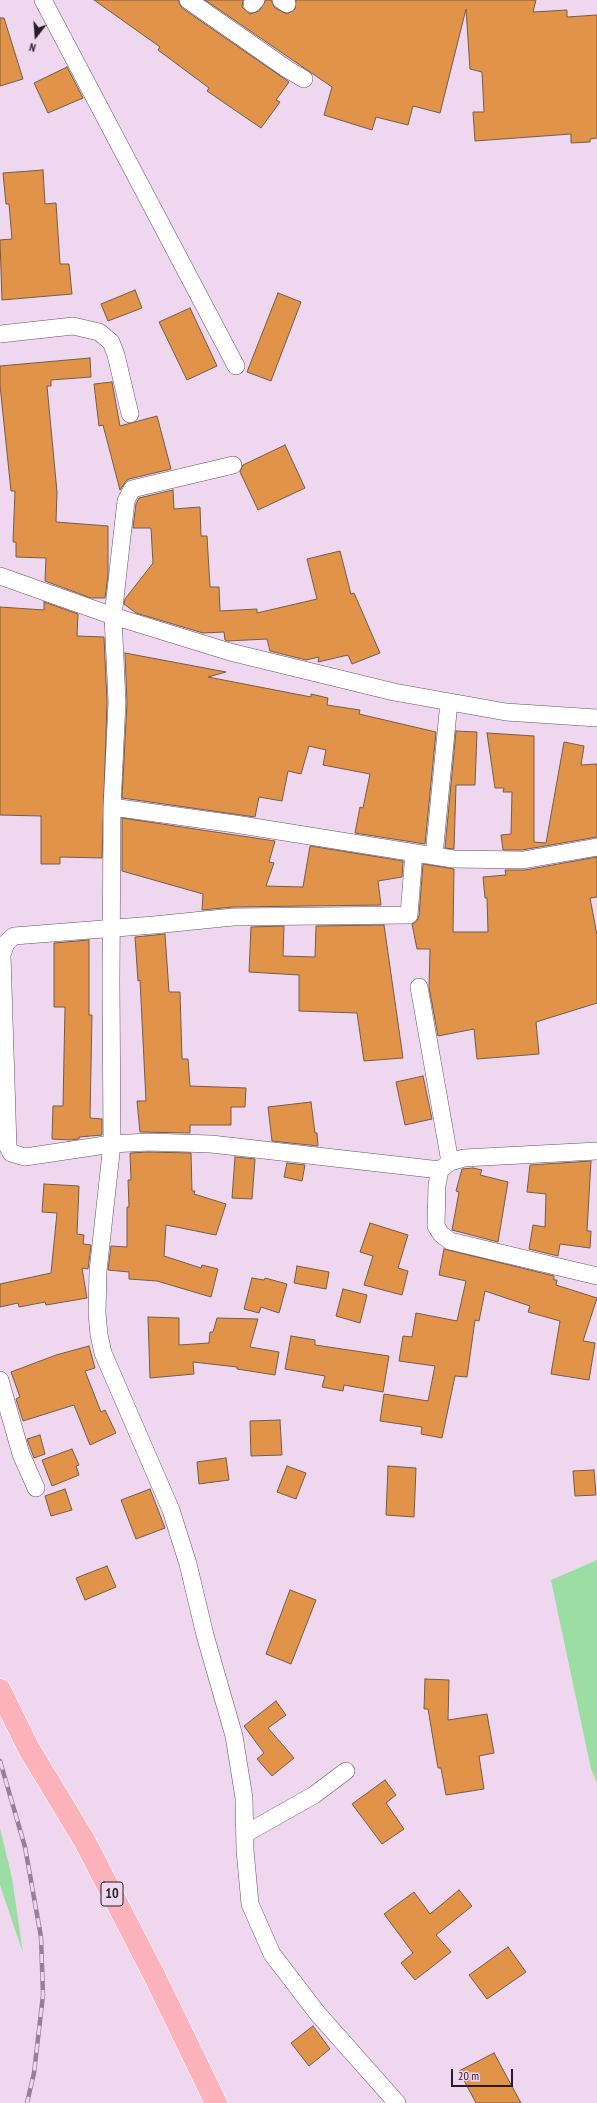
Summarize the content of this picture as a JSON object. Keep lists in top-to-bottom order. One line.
{"streets":{"highway":["10"]},"scale_bar":"20 m","north":"bottom"}
